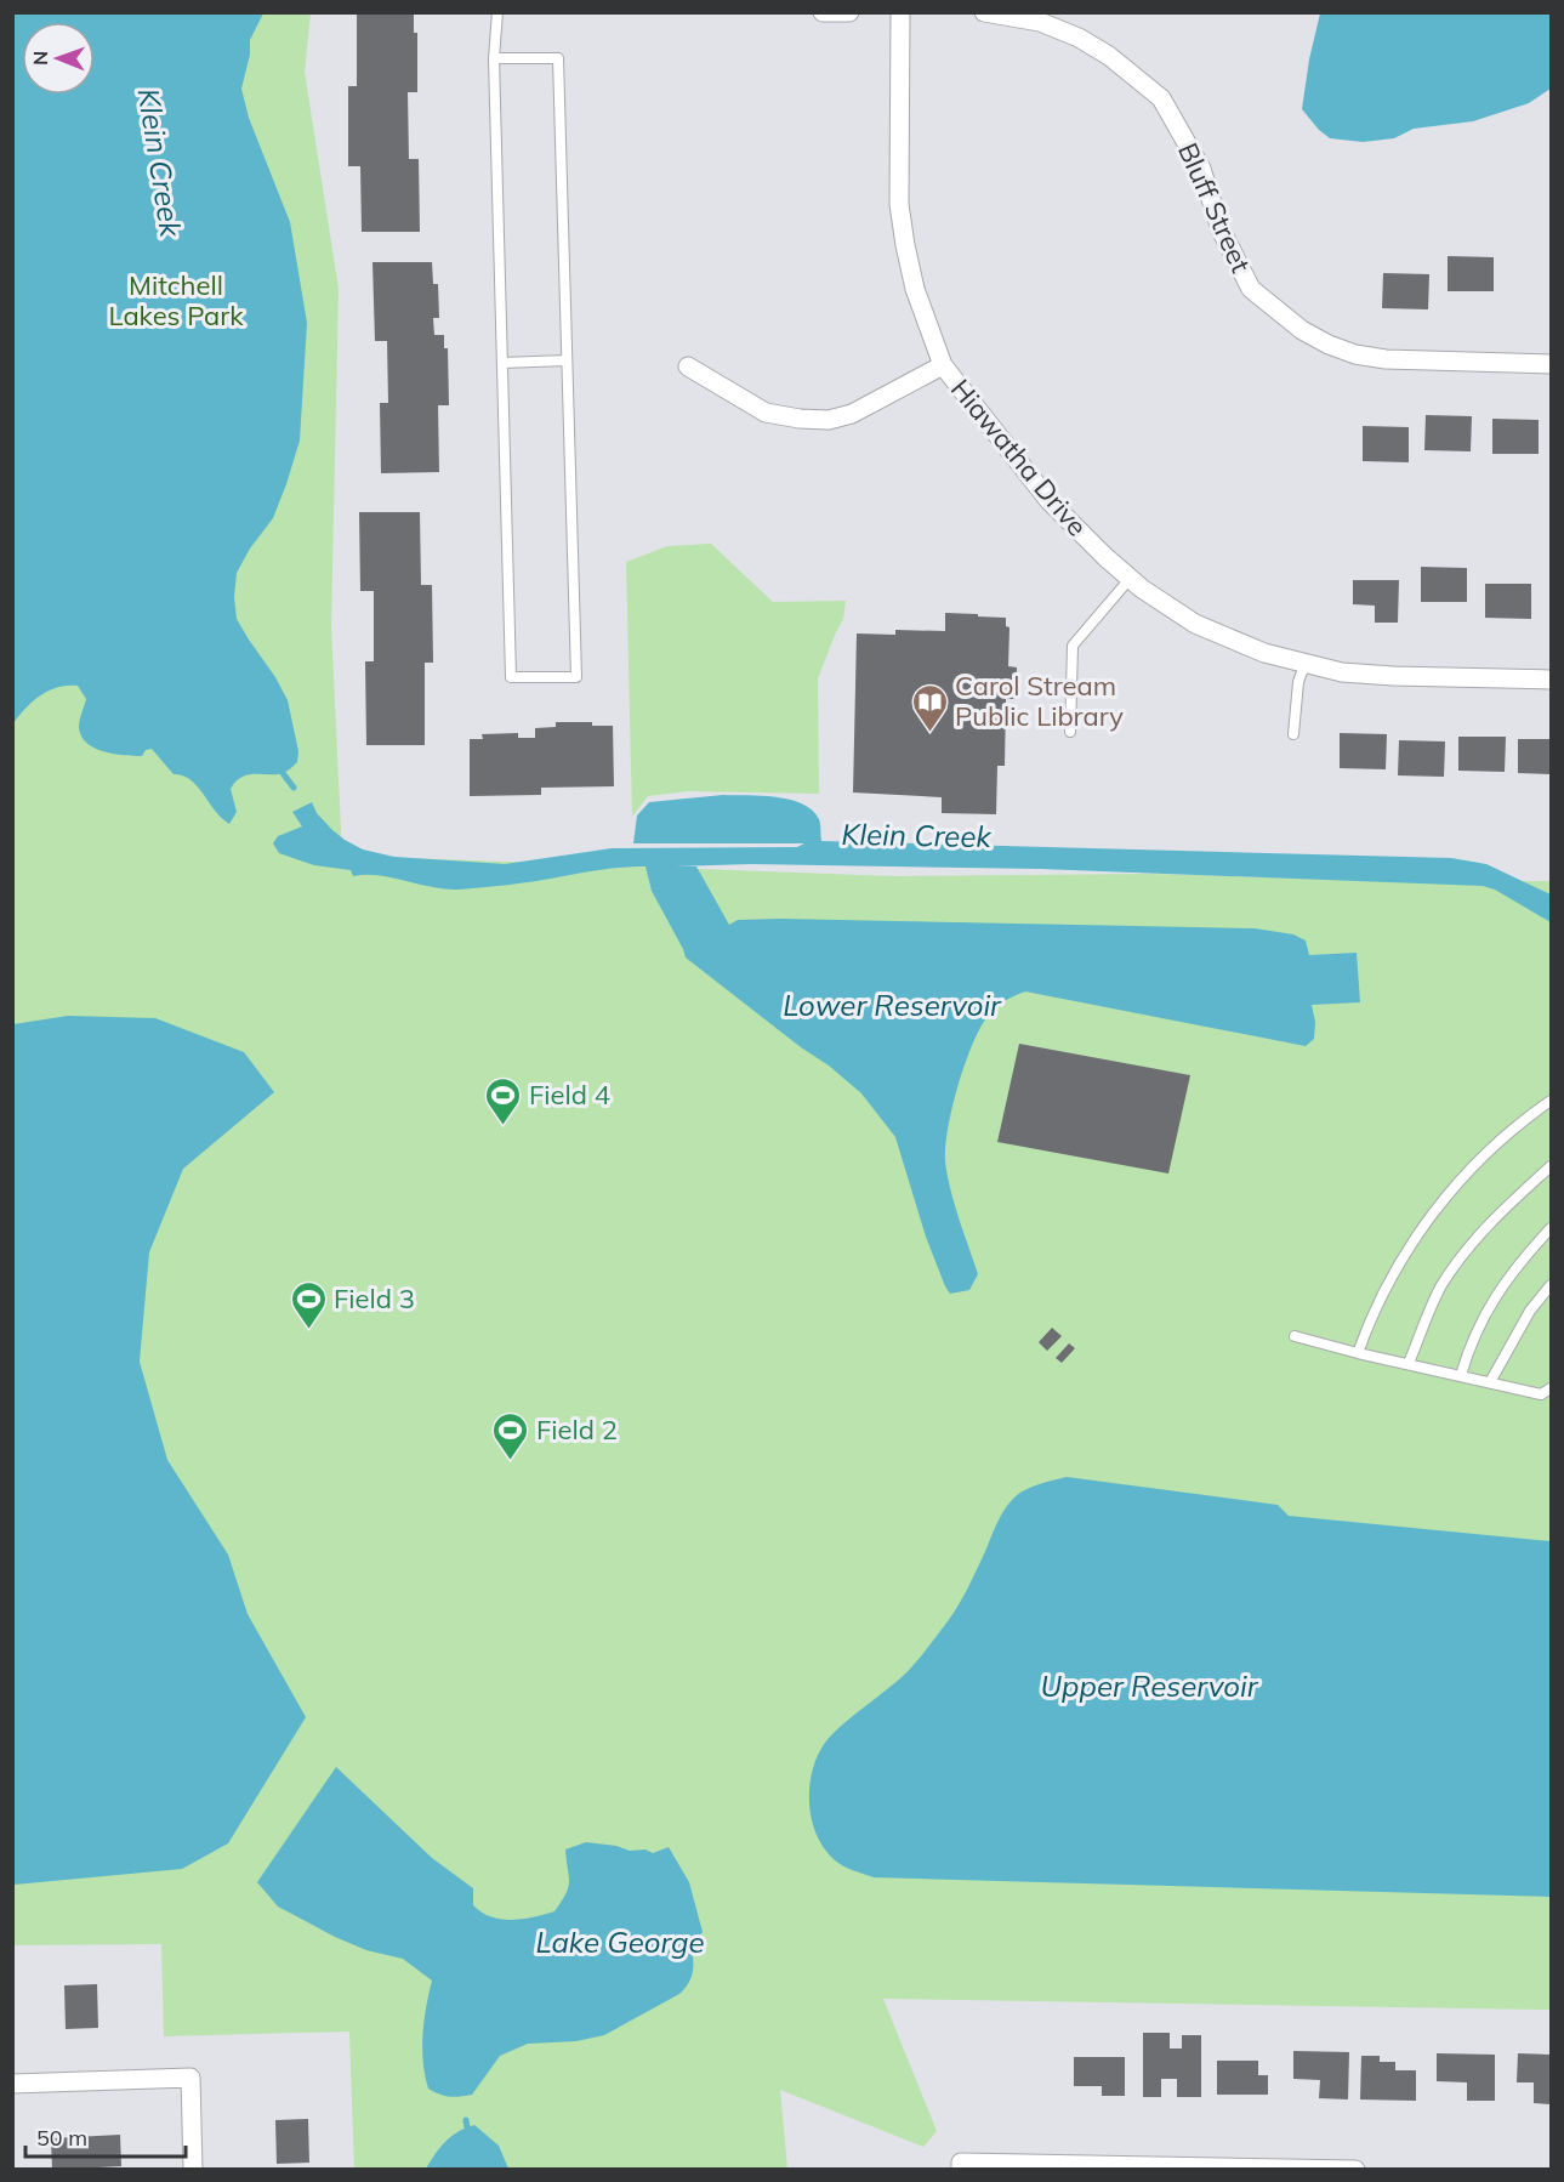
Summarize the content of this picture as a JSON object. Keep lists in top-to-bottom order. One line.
{"streets":{"street":["Bluff Street","Hiawatha Drive"]},"water":["Klein Creek","Lower Reservoir","Upper Reservoir","Lake George"],"parks":["Mitchell Lakes Park"],"places":{"library":["Carol Stream Public Library"],"sports":["Field 4","Field 3","Field 2"]},"scale_bar":"50 m","north":"left"}
